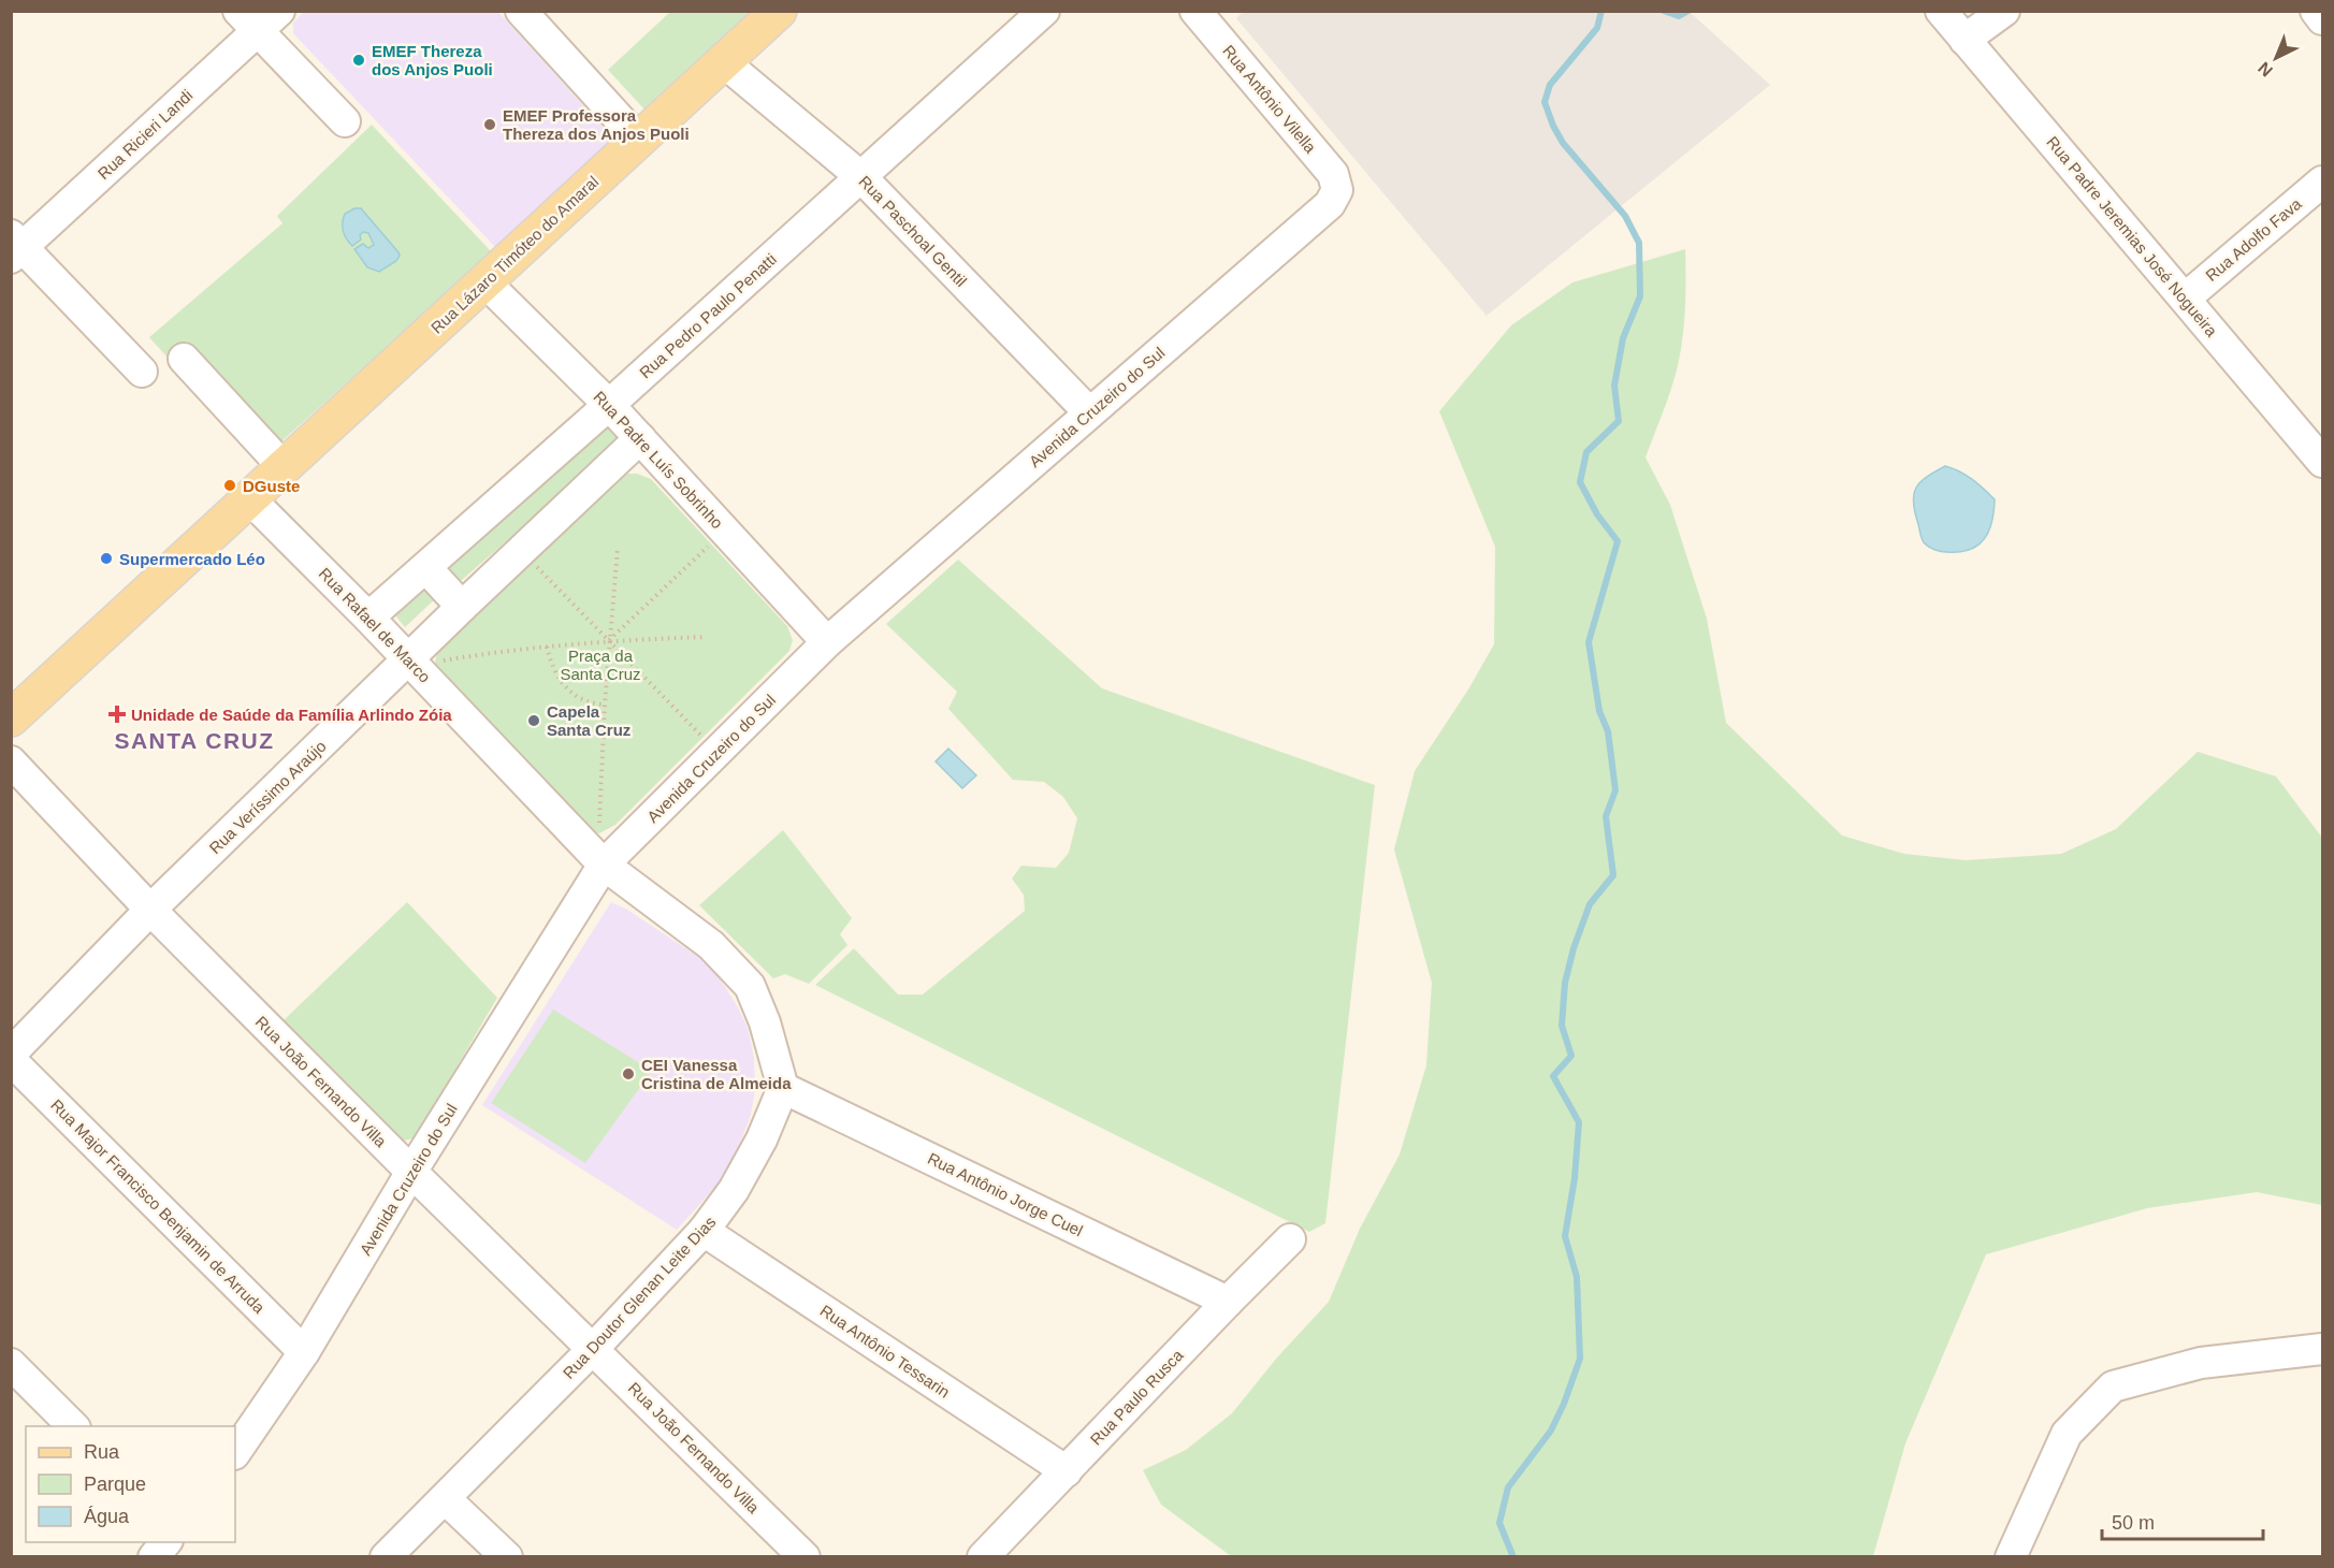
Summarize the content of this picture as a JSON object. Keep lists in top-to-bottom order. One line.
{"streets":{"main road":["Rua Lázaro Timóteo do Amaral"],"street":["Rua Antônio Vilella","Rua Ricieri Landi","Rua Paschoal Gentil","Rua Padre Jeremias José Nogueira","Rua Adolfo Fava","Rua Pedro Paulo Penatti","Avenida Cruzeiro do Sul","Rua Padre Luís Sobrinho","Rua Rafael de Marco","Rua Veríssimo Araújo","Rua João Fernando Villa","Rua Antônio Jorge Cuel","Rua Major Francisco Benjamin de Arruda","Rua Doutor Glenan Leite Dias","Rua Antônio Tessarin","Rua Paulo Rusca"]},"crossings":[["Rua Antônio Vilella","Avenida Cruzeiro do Sul"],["Rua Paschoal Gentil","Rua Lázaro Timóteo do Amaral"],["Rua Paschoal Gentil","Rua Pedro Paulo Penatti"],["Rua Paschoal Gentil","Avenida Cruzeiro do Sul"],["Rua Padre Jeremias José Nogueira","Rua Adolfo Fava"],["Rua Lázaro Timóteo do Amaral","Rua Padre Luís Sobrinho"],["Rua Lázaro Timóteo do Amaral","Rua Rafael de Marco"],["Rua Pedro Paulo Penatti","Rua Padre Luís Sobrinho"],["Rua Pedro Paulo Penatti","Rua Rafael de Marco"],["Avenida Cruzeiro do Sul","Rua Padre Luís Sobrinho"],["Avenida Cruzeiro do Sul","Rua Rafael de Marco"],["Avenida Cruzeiro do Sul","Rua João Fernando Villa"],["Avenida Cruzeiro do Sul","Rua Major Francisco Benjamin de Arruda"],["Rua Padre Luís Sobrinho","Rua Veríssimo Araújo"],["Rua Rafael de Marco","Rua Veríssimo Araújo"],["Rua Veríssimo Araújo","Rua João Fernando Villa"],["Rua João Fernando Villa","Rua Doutor Glenan Leite Dias"],["Rua Antônio Jorge Cuel","Rua Doutor Glenan Leite Dias"],["Rua Antônio Jorge Cuel","Rua Paulo Rusca"],["Rua Doutor Glenan Leite Dias","Rua Antônio Tessarin"],["Rua Antônio Tessarin","Rua Paulo Rusca"]],"districts":["SANTA CRUZ"],"parks":["Praça da Santa Cruz"],"places":{"other":["EMEF Thereza dos Anjos Puoli","EMEF Professora Thereza dos Anjos Puoli","DGuste","Supermercado Léo","Capela Santa Cruz","CEI Vanessa Cristina de Almeida"],"health":["Unidade de Saúde da Família Arlindo Zóia"]},"legend":["Rua","Parque","Água"],"scale_bar":"50 m","north":"bottom left"}
